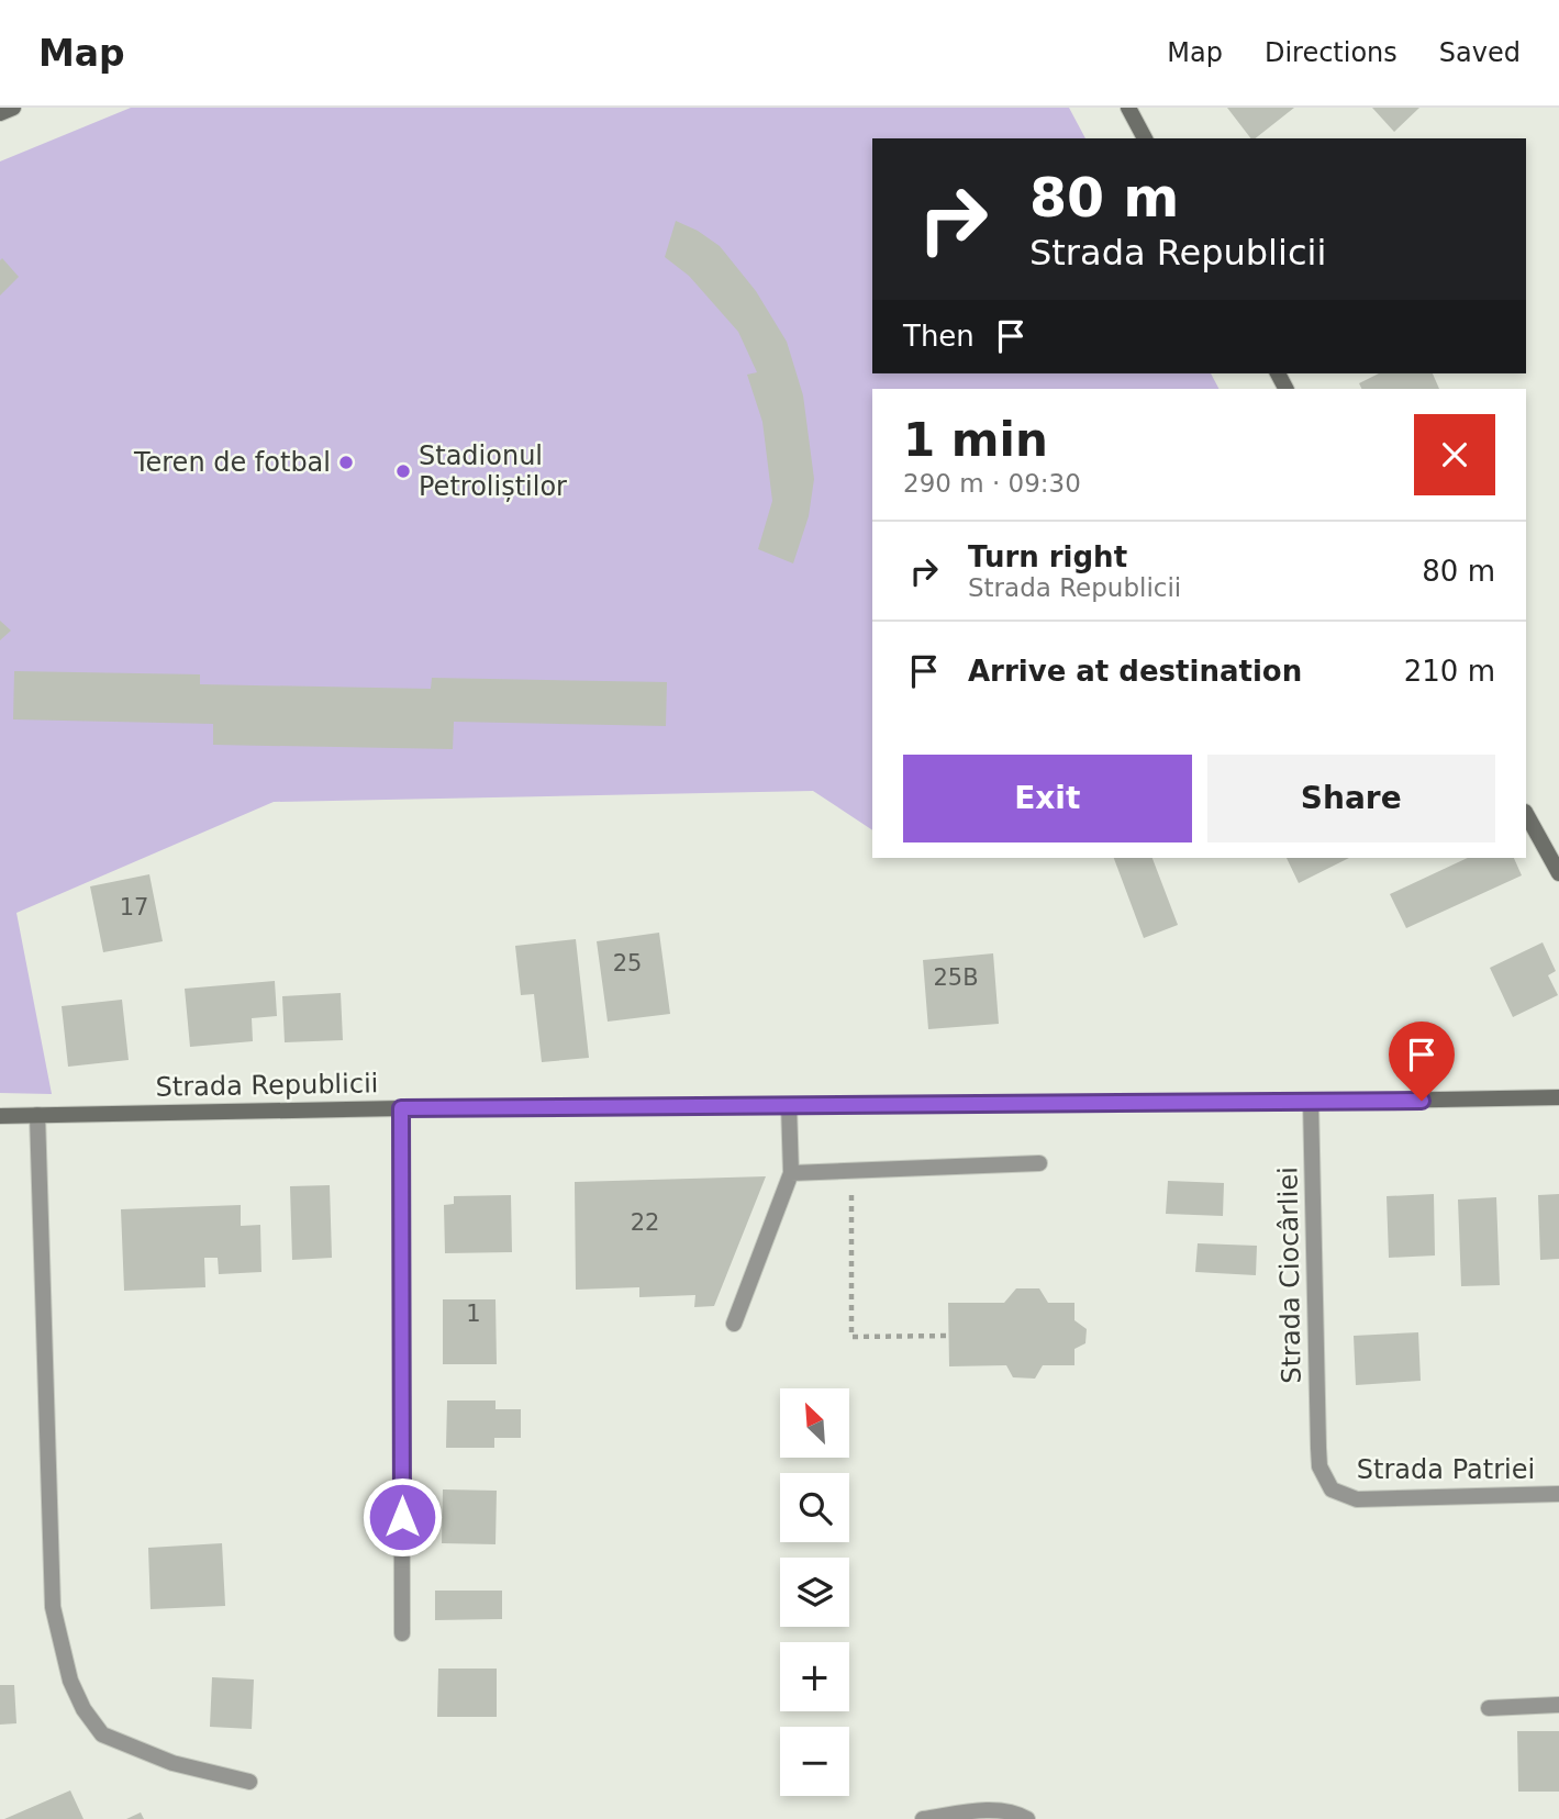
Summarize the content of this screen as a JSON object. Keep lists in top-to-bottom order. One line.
{"streets":{"main road":["Strada Republicii"],"street":["Strada Ciocârliei","Strada Patriei"]},"crossings":[["Strada Republicii","Strada Ciocârliei"],["Strada Ciocârliei","Strada Patriei"]],"places":["Teren de fotbal","Stadionul Petroliștilor"],"house_numbers":["17","25","25B","22","1"],"north":"top left","page":{"header":"Map","nav":["Map","Directions","Saved"],"turn":["80 m","Strada Republicii"],"then":"Then","heading":["1 min","290 m · 09:30"],"list":[{"name":"Turn right","note":"Strada Republicii","value":"80 m"},{"name":"Arrive at destination","value":"210 m"}],"buttons":["Exit","Share"],"map_buttons":["+","−"]}}
